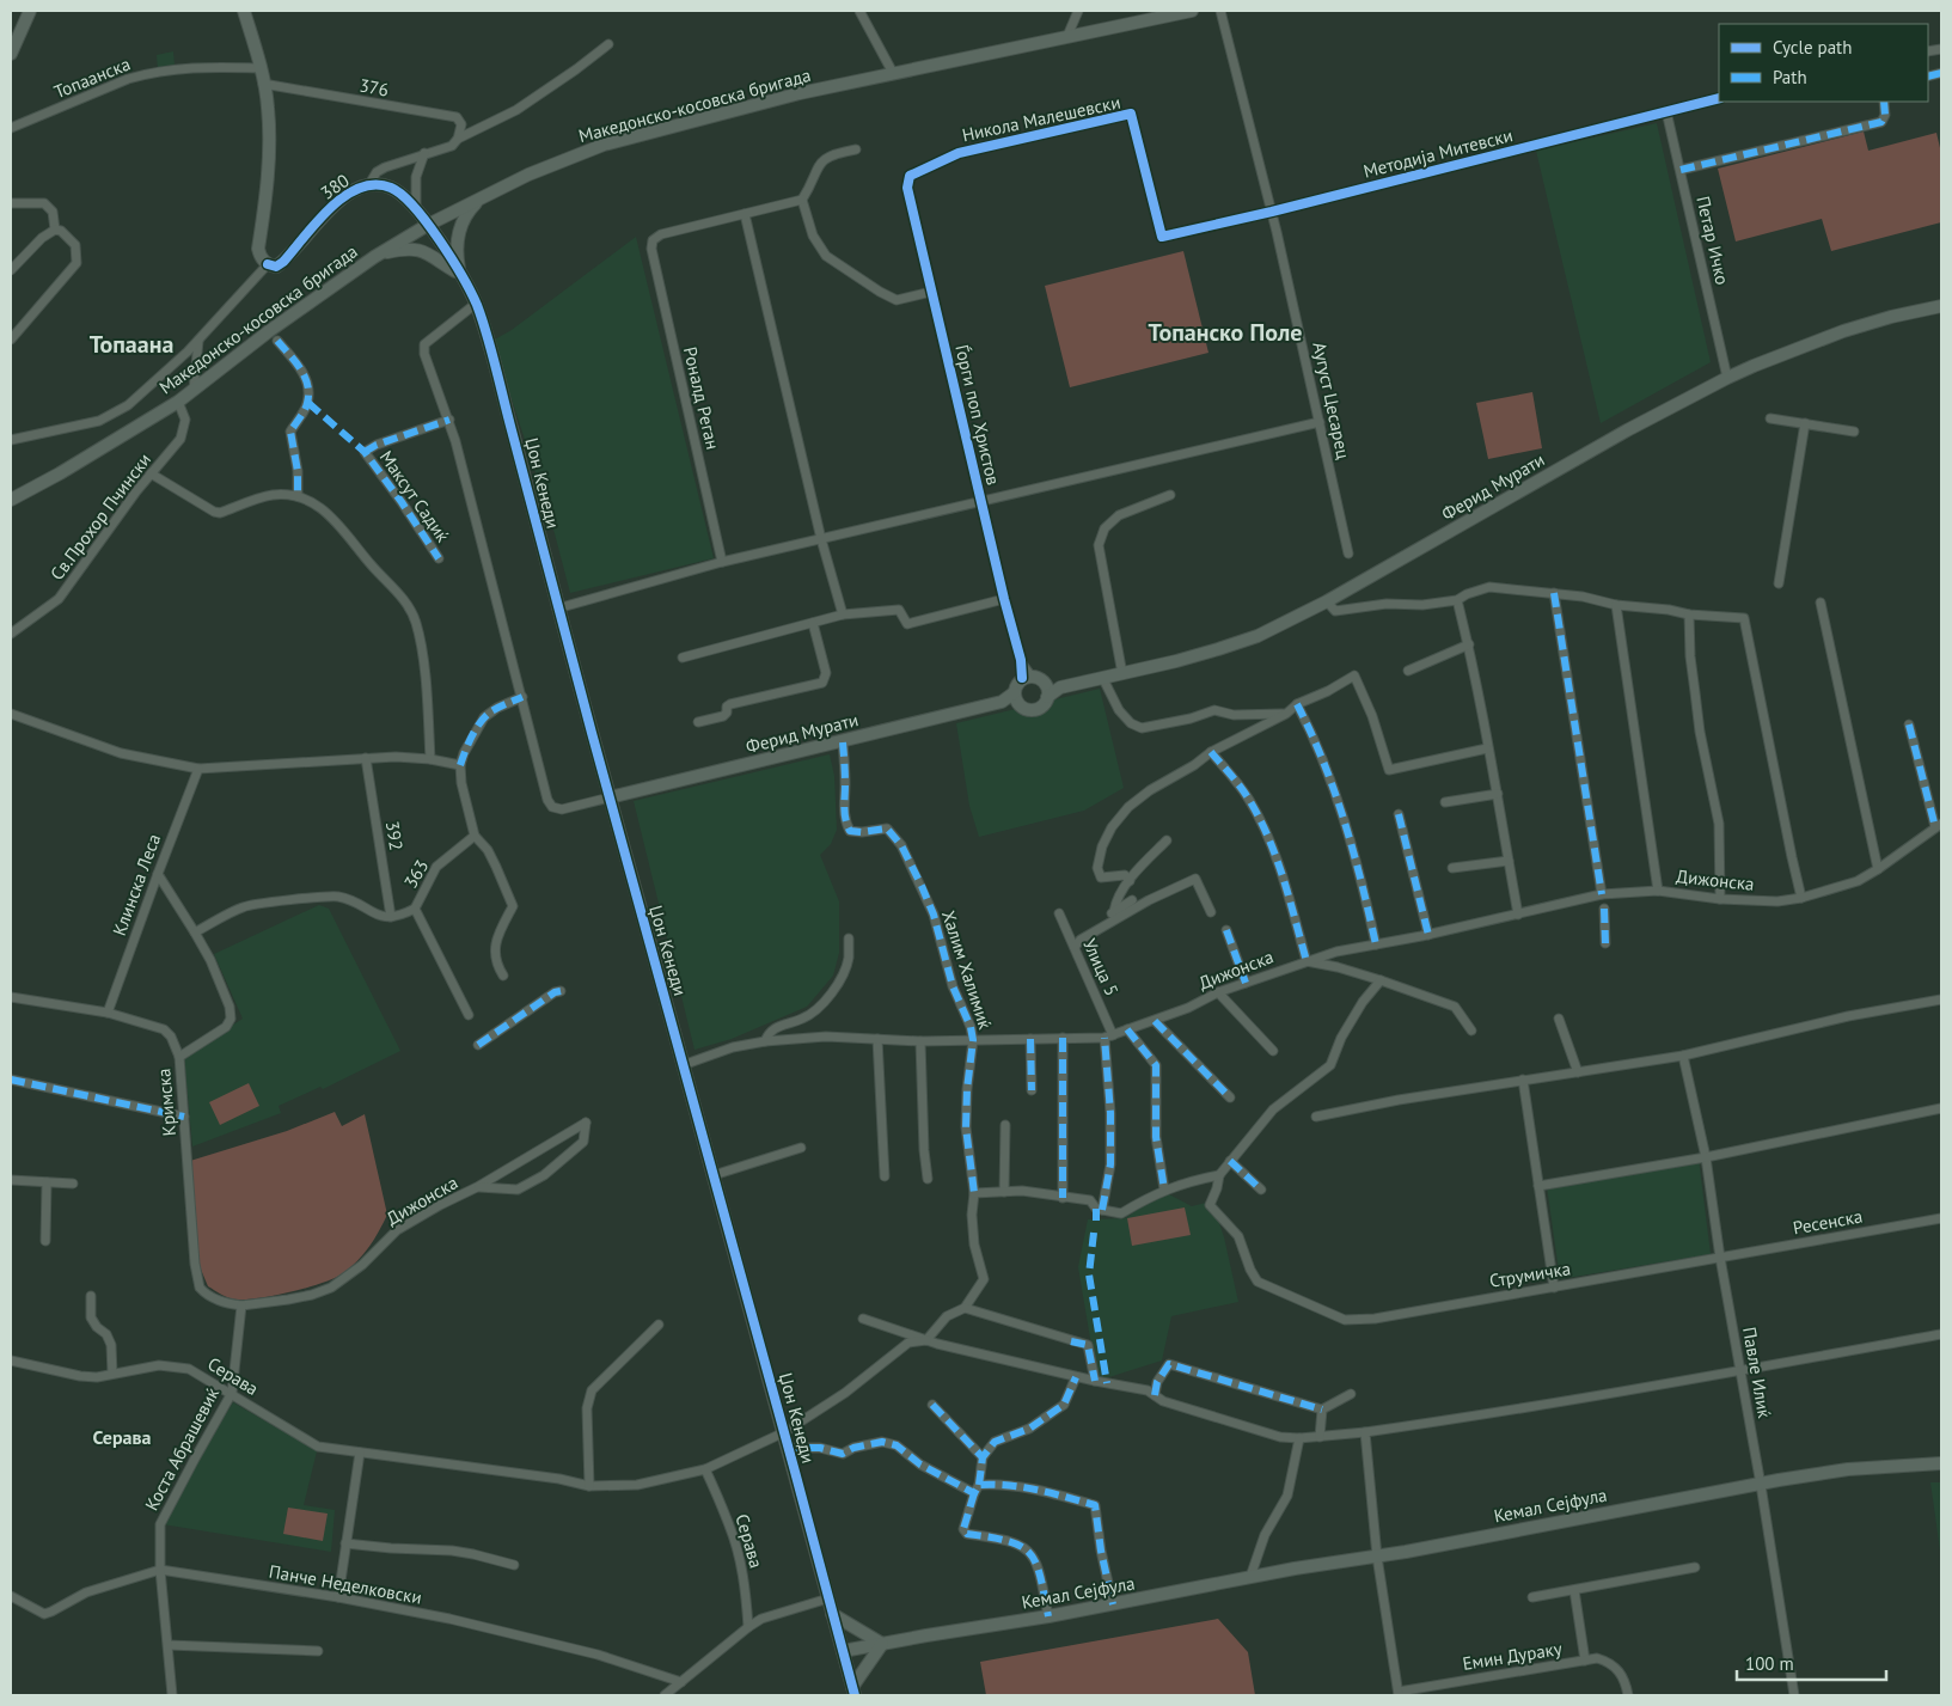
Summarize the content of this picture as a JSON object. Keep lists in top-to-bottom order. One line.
{"streets":{"street":["Топаанска","376","Македонско-косовска бригада","Никола Малешевски","Методија Митевски","380","Петар Ичко","Роналд Реган","Аугуст Цесарец","Ѓорги поп Христов","Џон Кенеди","Ферид Мурати","Максут Садиќ","Св.Прохор Пчински","392","363","Дижонска","Клинска Леса","Улица 5","Халим Халимиќ","Кримска","Ресенска","Струмичка","Павле Илиќ","Серава","Коста Абрашевиќ","Кемал Сејфула","Панче Неделковски","Емин Дураку"]},"crossings":[["Македонско-косовска бригада","380"],["Македонско-косовска бригада","Џон Кенеди"],["Македонско-косовска бригада","Св.Прохор Пчински"],["Никола Малешевски","Методија Митевски"],["Никола Малешевски","Ѓорги поп Христов"],["Методија Митевски","Петар Ичко"],["Методија Митевски","Аугуст Цесарец"],["380","Џон Кенеди"],["Петар Ичко","Ферид Мурати"],["Ѓорги поп Христов","Ферид Мурати"],["Џон Кенеди","Ферид Мурати"],["Џон Кенеди","Дижонска"],["Џон Кенеди","Серава"],["Џон Кенеди","Кемал Сејфула"],["Ферид Мурати","Халим Халимиќ"],["Дижонска","Улица 5"],["Дижонска","Халим Халимиќ"],["Дижонска","Кримска"],["Дижонска","Коста Абрашевиќ"],["Клинска Леса","Кримска"],["Халим Халимиќ","Серава"],["Кримска","Коста Абрашевиќ"],["Ресенска","Струмичка"],["Ресенска","Павле Илиќ"],["Струмичка","Павле Илиќ"],["Павле Илиќ","Кемал Сејфула"],["Серава","Коста Абрашевиќ"],["Коста Абрашевиќ","Панче Неделковски"]],"districts":["Топанско Поле","Топаана","Серава"],"legend":["Cycle path","Path"],"scale_bar":"100 m"}
